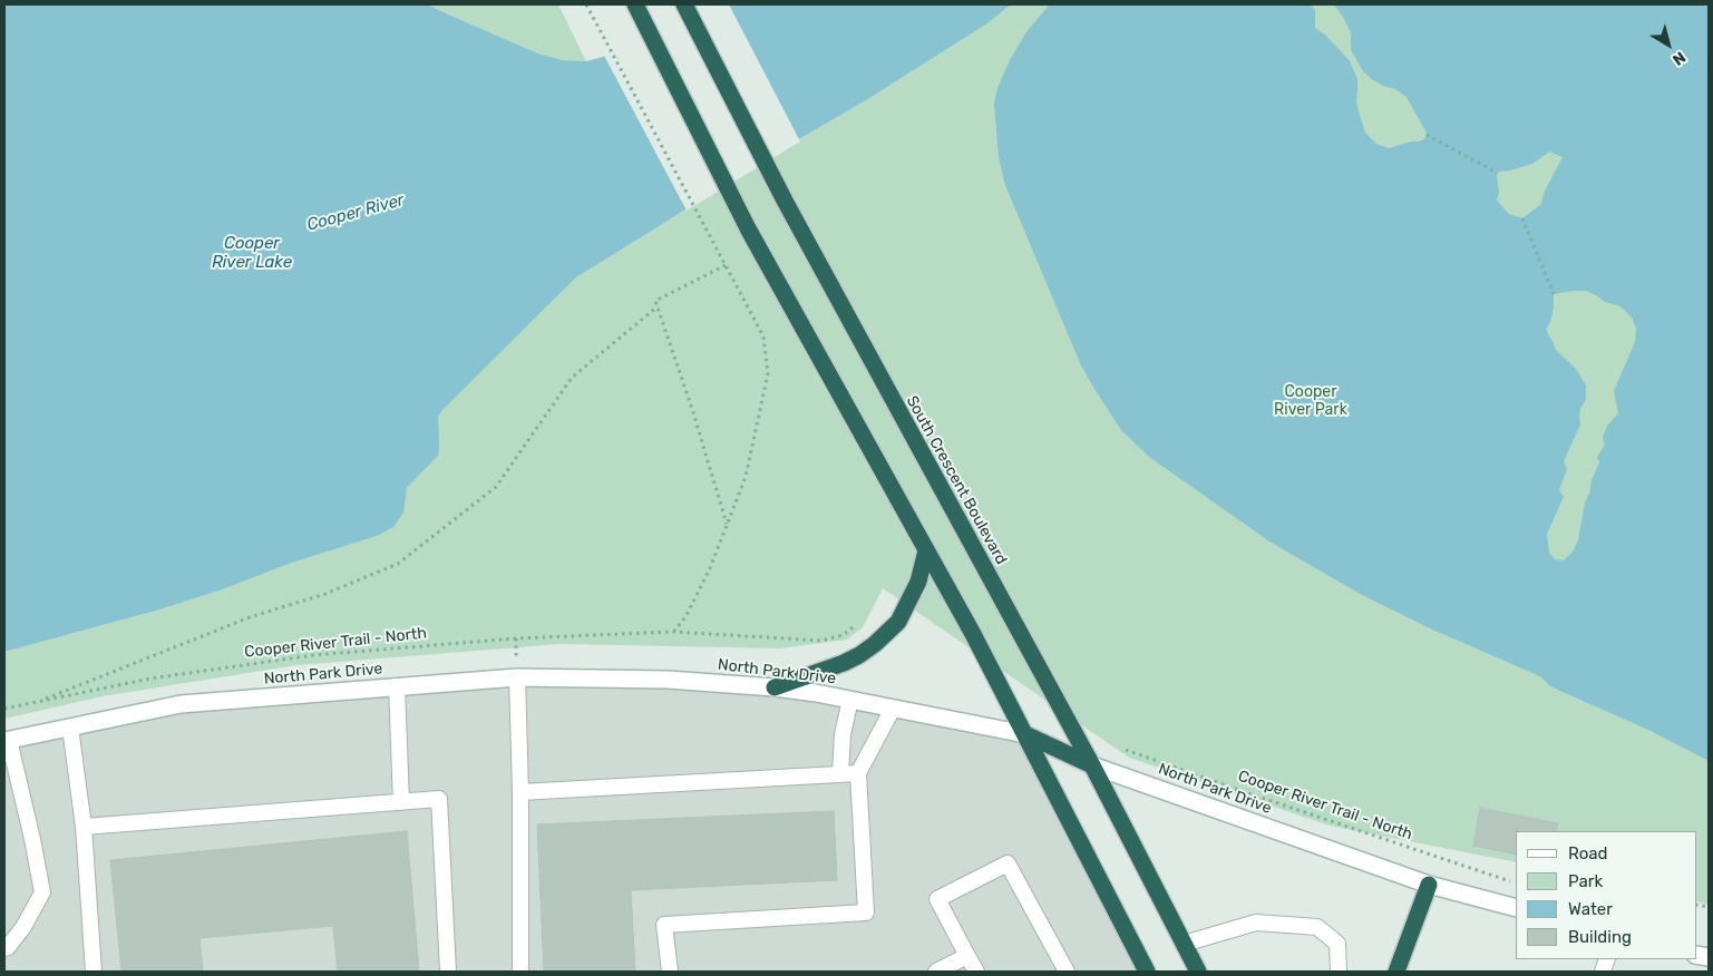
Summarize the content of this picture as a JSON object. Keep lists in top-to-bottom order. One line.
{"streets":{"highway":["South Crescent Boulevard","North Park Drive"],"path":["Cooper River Trail - North"]},"crossings":[["South Crescent Boulevard","North Park Drive"]],"water":["Cooper River","Cooper River Lake"],"parks":["Cooper River Park"],"legend":["Road","Park","Water","Building"],"north":"bottom right"}
